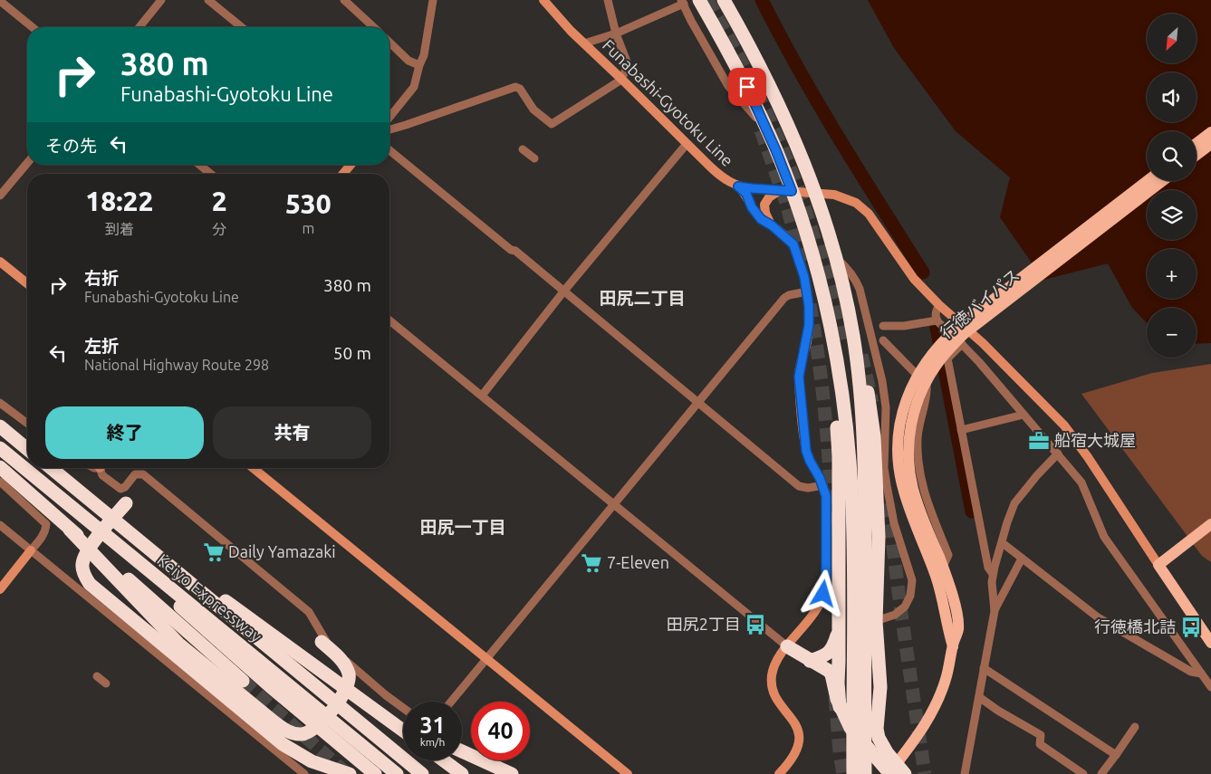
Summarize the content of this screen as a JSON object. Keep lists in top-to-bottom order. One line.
{"streets":{"highway":["Keiyo Expressway"],"main road":["行徳バイパス"],"street":["Funabashi-Gyotoku Line"]},"districts":["田尻二丁目","田尻一丁目"],"places":{"office":["船宿大城屋"],"supermarket":["Daily Yamazaki","7-Eleven"],"bus stop":["田尻2丁目","行徳橋北詰"]},"north":"bottom left","page":{"map_buttons":["+","−"],"turn":["380 m","Funabashi-Gyotoku Line"],"then":"その先","eta":["18:22","到着","2","分","530","m"],"list":[{"name":"右折","note":"Funabashi-Gyotoku Line","value":"380 m"},{"name":"左折","note":"National Highway Route 298","value":"50 m"}],"buttons":["終了","共有"],"speed":"31 km/h","limit":"40"}}
